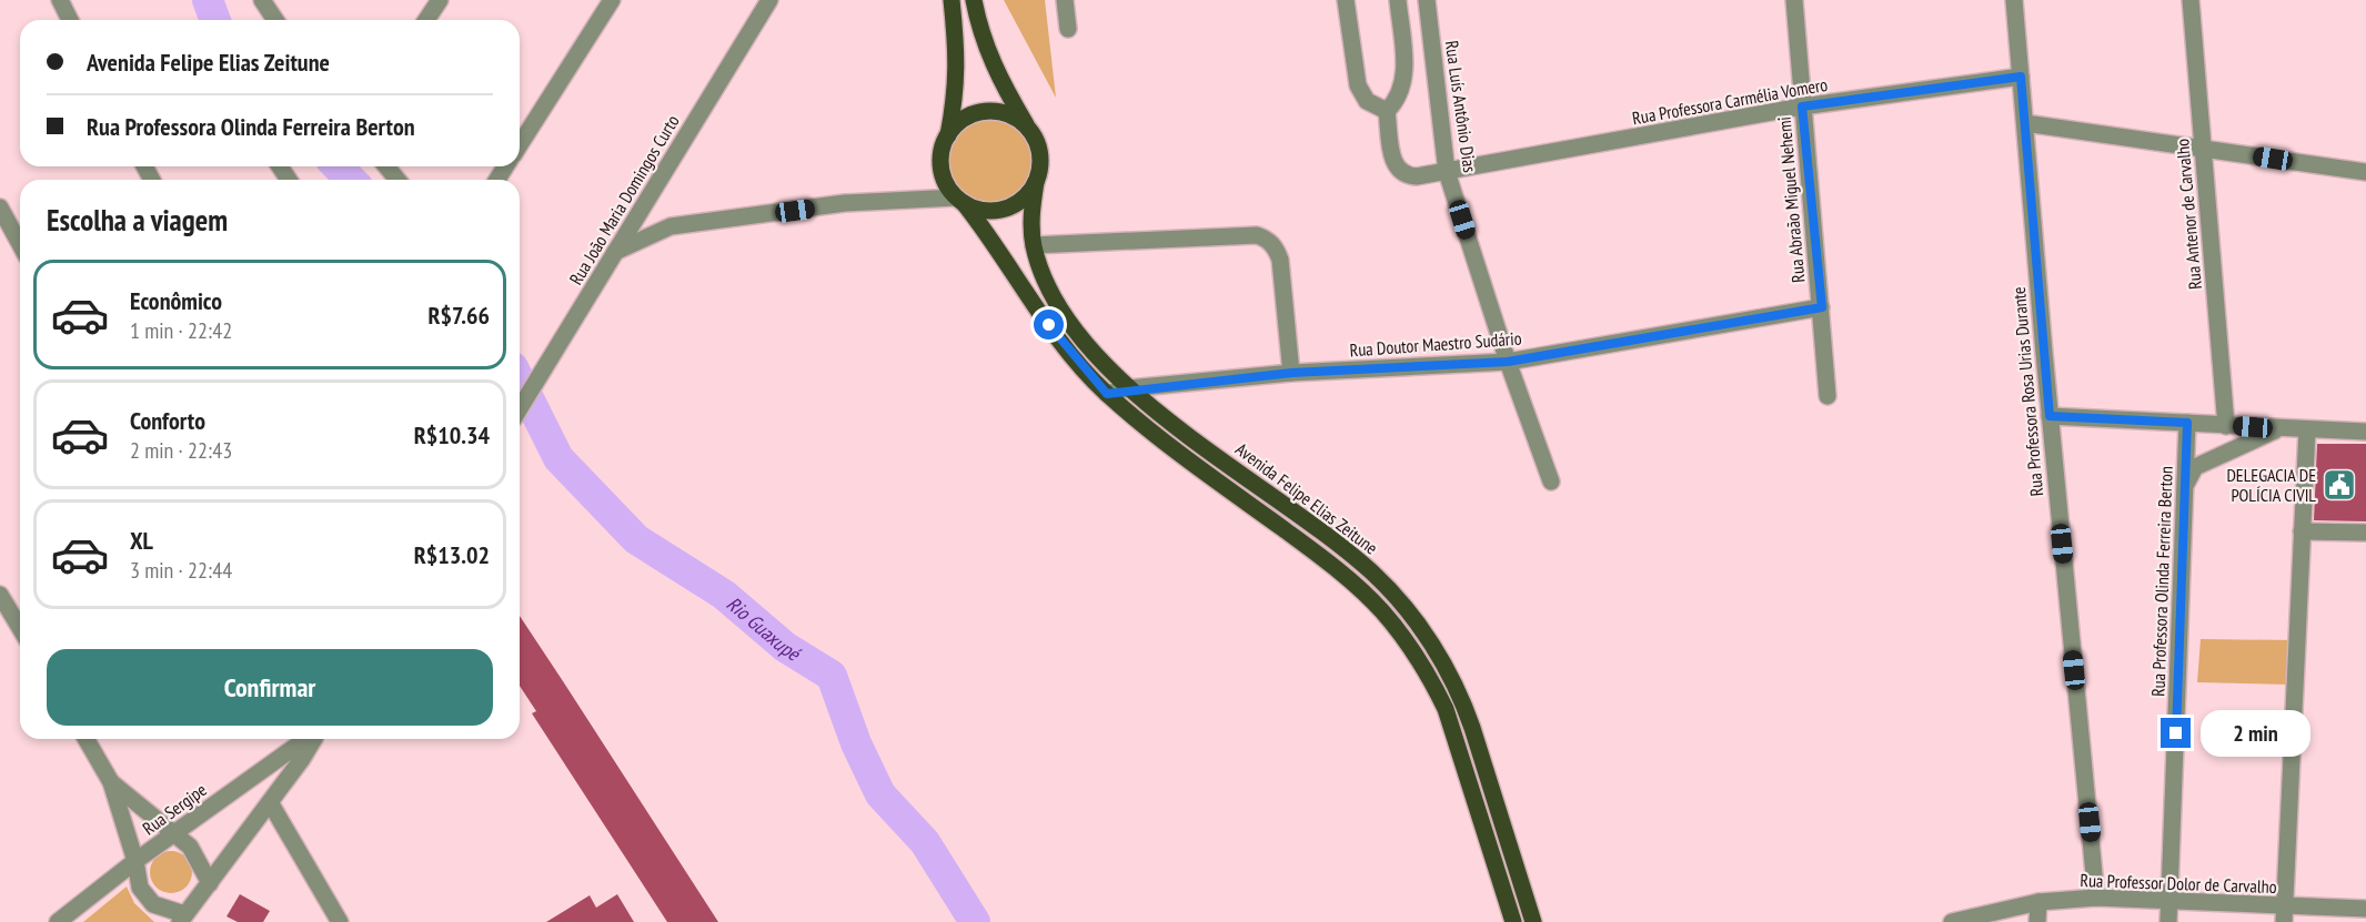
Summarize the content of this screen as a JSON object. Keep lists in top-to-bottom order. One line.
{"streets":{"main road":["Avenida Felipe Elias Zeitune"],"street":["Rua Professora Carmélia Vomero","Rua Luís Antônio Dias","Rua João Maria Domingos Curto","Rua Abraão Miguel Nehemi","Rua Antenor de Carvalho","Rua Doutor Maestro Sudário","Rua Professora Rosa Urias Durante","Rua Professora Olinda Ferreira Berton","Rua Sergipe","Rua Professor Dolor de Carvalho"]},"crossings":[["Rua Professora Carmélia Vomero","Rua Luís Antônio Dias"],["Rua Professora Carmélia Vomero","Rua Abraão Miguel Nehemi"],["Rua Professora Carmélia Vomero","Rua Professora Rosa Urias Durante"],["Rua Luís Antônio Dias","Rua Doutor Maestro Sudário"],["Rua Abraão Miguel Nehemi","Rua Doutor Maestro Sudário"],["Rua Doutor Maestro Sudário","Avenida Felipe Elias Zeitune"],["Rua Professora Rosa Urias Durante","Rua Professor Dolor de Carvalho"],["Rua Professora Olinda Ferreira Berton","Rua Professor Dolor de Carvalho"]],"water":["Rio Guaxupé"],"places":{"public building":["DELEGACIA DE POLÍCIA CIVIL"]},"page":{"banner":["Avenida Felipe Elias Zeitune","Rua Professora Olinda Ferreira Berton"],"heading":"Escolha a viagem","list":[{"name":"Econômico","note":"1 min · 22:42","value":"R$7.66"},{"name":"Conforto","note":"2 min · 22:43","value":"R$10.34"},{"name":"XL","note":"3 min · 22:44","value":"R$13.02"}],"buttons":"Confirmar","bubble":"2 min"}}
